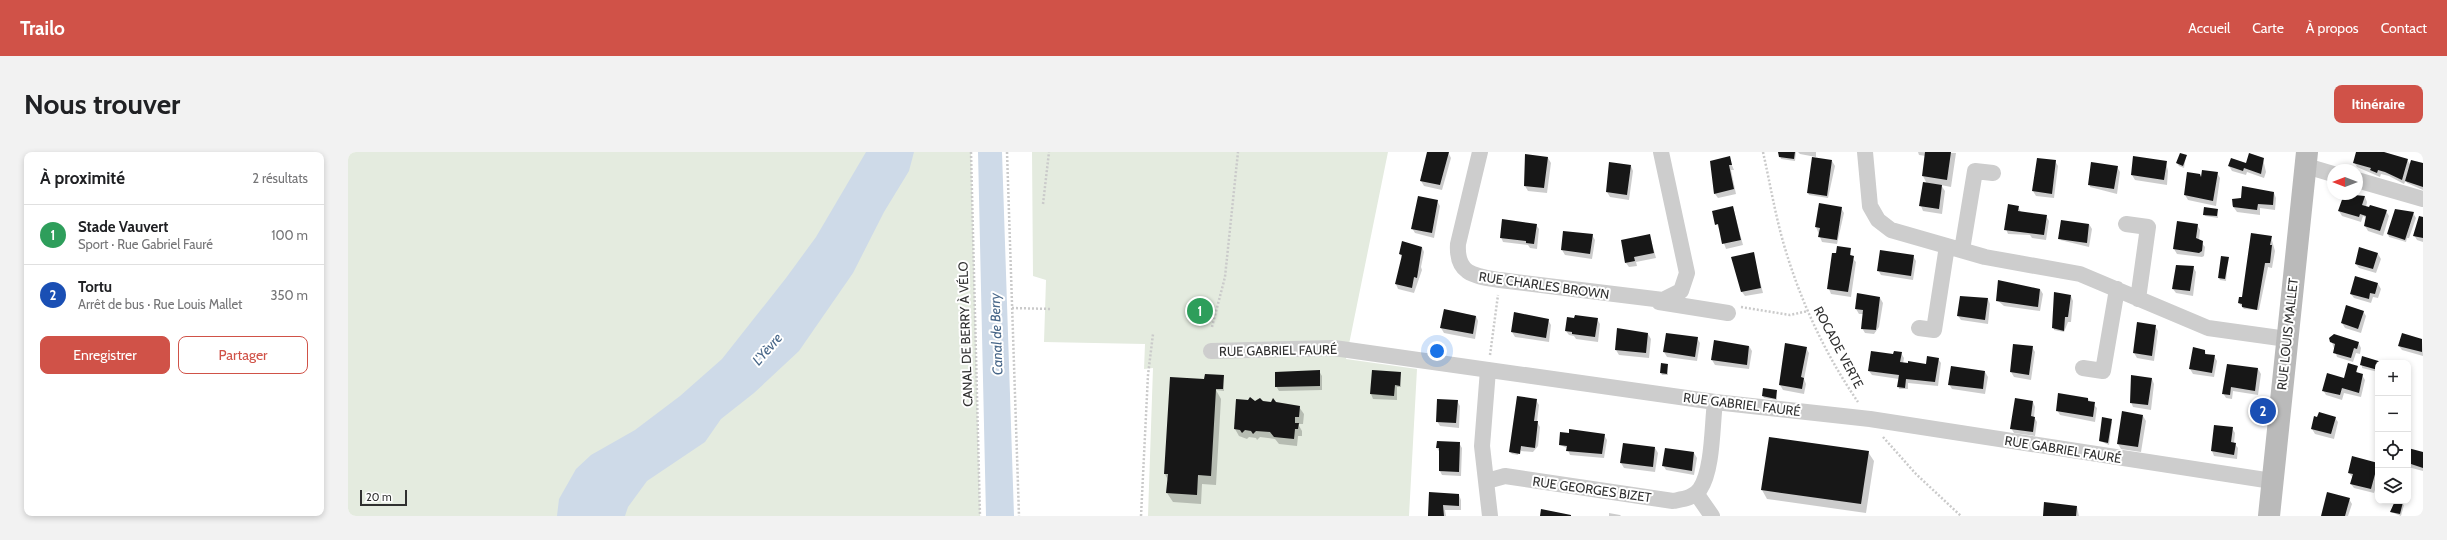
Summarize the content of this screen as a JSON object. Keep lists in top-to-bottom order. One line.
{"streets":{"main road":["RUE LOUIS MALLET"],"street":["RUE CHARLES BROWN","RUE GABRIEL FAURÉ","RUE GEORGES BIZET"],"path":["CANAL DE BERRY À VÉLO","ROCADE VERTE"]},"crossings":[["RUE LOUIS MALLET","RUE GABRIEL FAURÉ"],["ROCADE VERTE","RUE GABRIEL FAURÉ"]],"water":["Canal de Berry","L'Yèvre"],"scale_bar":"20 m","north":"left","page":{"header":"Trailo","nav":["Accueil","Carte","À propos","Contact"],"buttons":["Itinéraire",["Enregistrer","Partager"]],"title":"Nous trouver","heading":["À proximité","2 résultats"],"list":[{"mark":"1","name":"Stade Vauvert","note":"Sport · Rue Gabriel Fauré","value":"100 m"},{"mark":"2","name":"Tortu","note":"Arrêt de bus · Rue Louis Mallet","value":"350 m"}],"pins":["1","2"],"map_buttons":["+","−"],"scale":"20 m"}}
